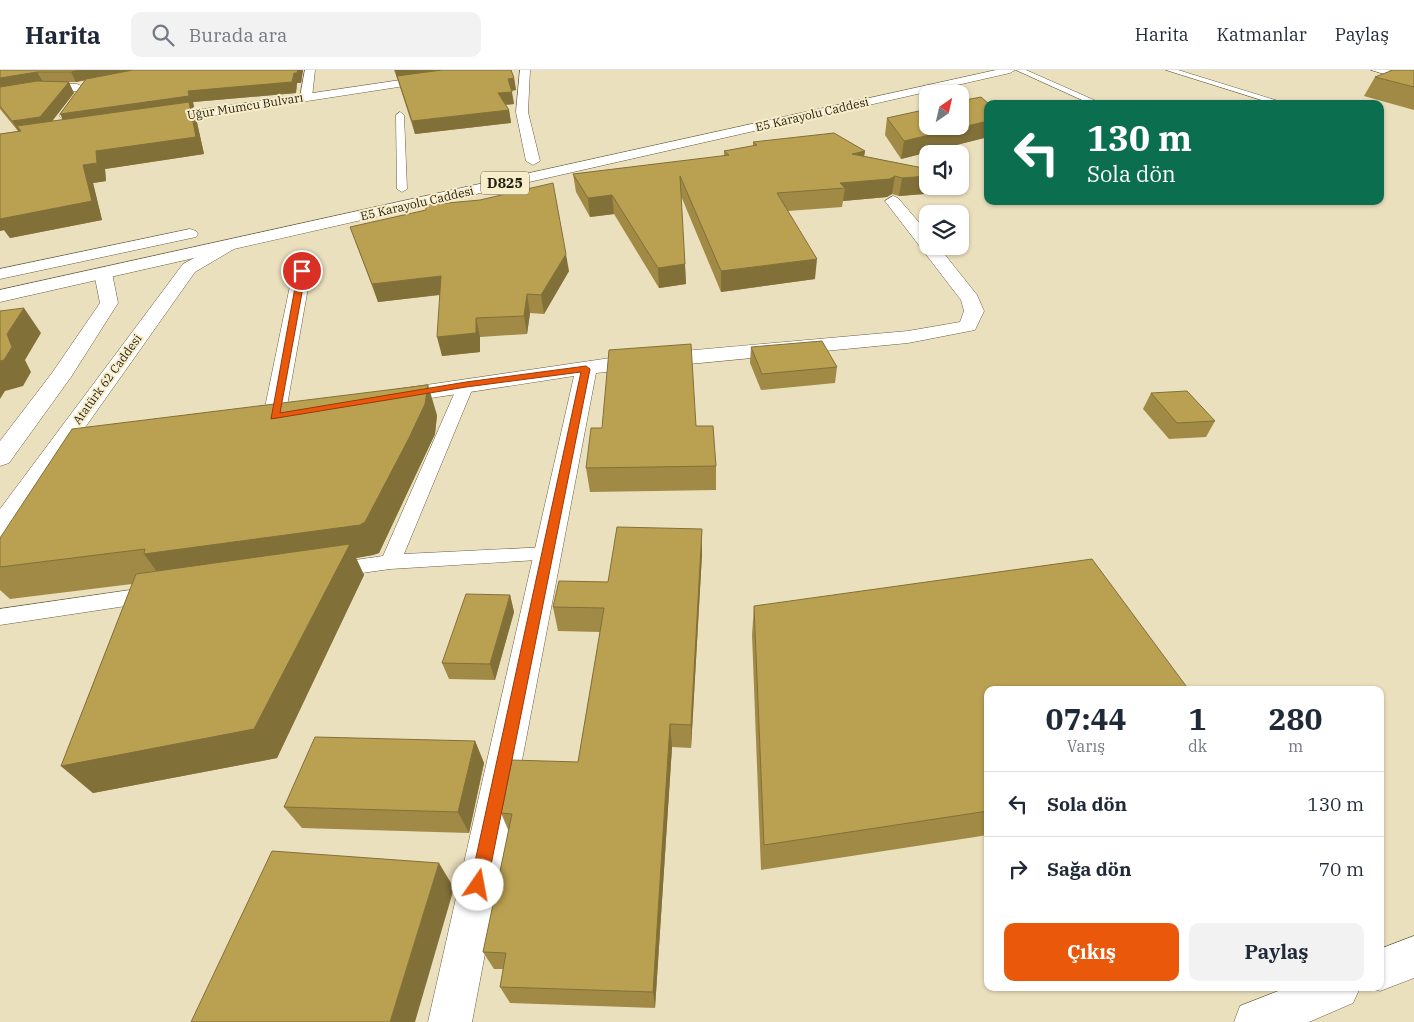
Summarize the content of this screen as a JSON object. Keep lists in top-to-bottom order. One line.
{"streets":{"main road":["Uğur Mumcu Bulvarı","E5 Karayolu Caddesi","D825","Atatürk 62 Caddesi"]},"crossings":[["E5 Karayolu Caddesi","Atatürk 62 Caddesi"]],"north":"top right","page":{"header":"Harita","search":"Burada ara","nav":["Harita","Katmanlar","Paylaş"],"turn":["130 m","Sola dön"],"eta":["07:44","Varış","1","dk","280","m"],"list":[{"name":"Sola dön","value":"130 m"},{"name":"Sağa dön","value":"70 m"}],"buttons":["Çıkış","Paylaş"]}}
